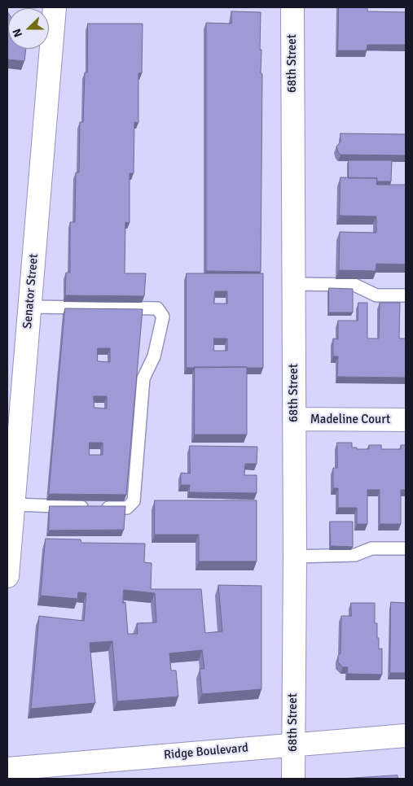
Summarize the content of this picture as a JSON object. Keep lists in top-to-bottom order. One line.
{"streets":{"street":["68th Street","Senator Street","Madeline Court","Ridge Boulevard"]},"crossings":[["68th Street","Madeline Court"],["68th Street","Ridge Boulevard"]],"north":"left"}
